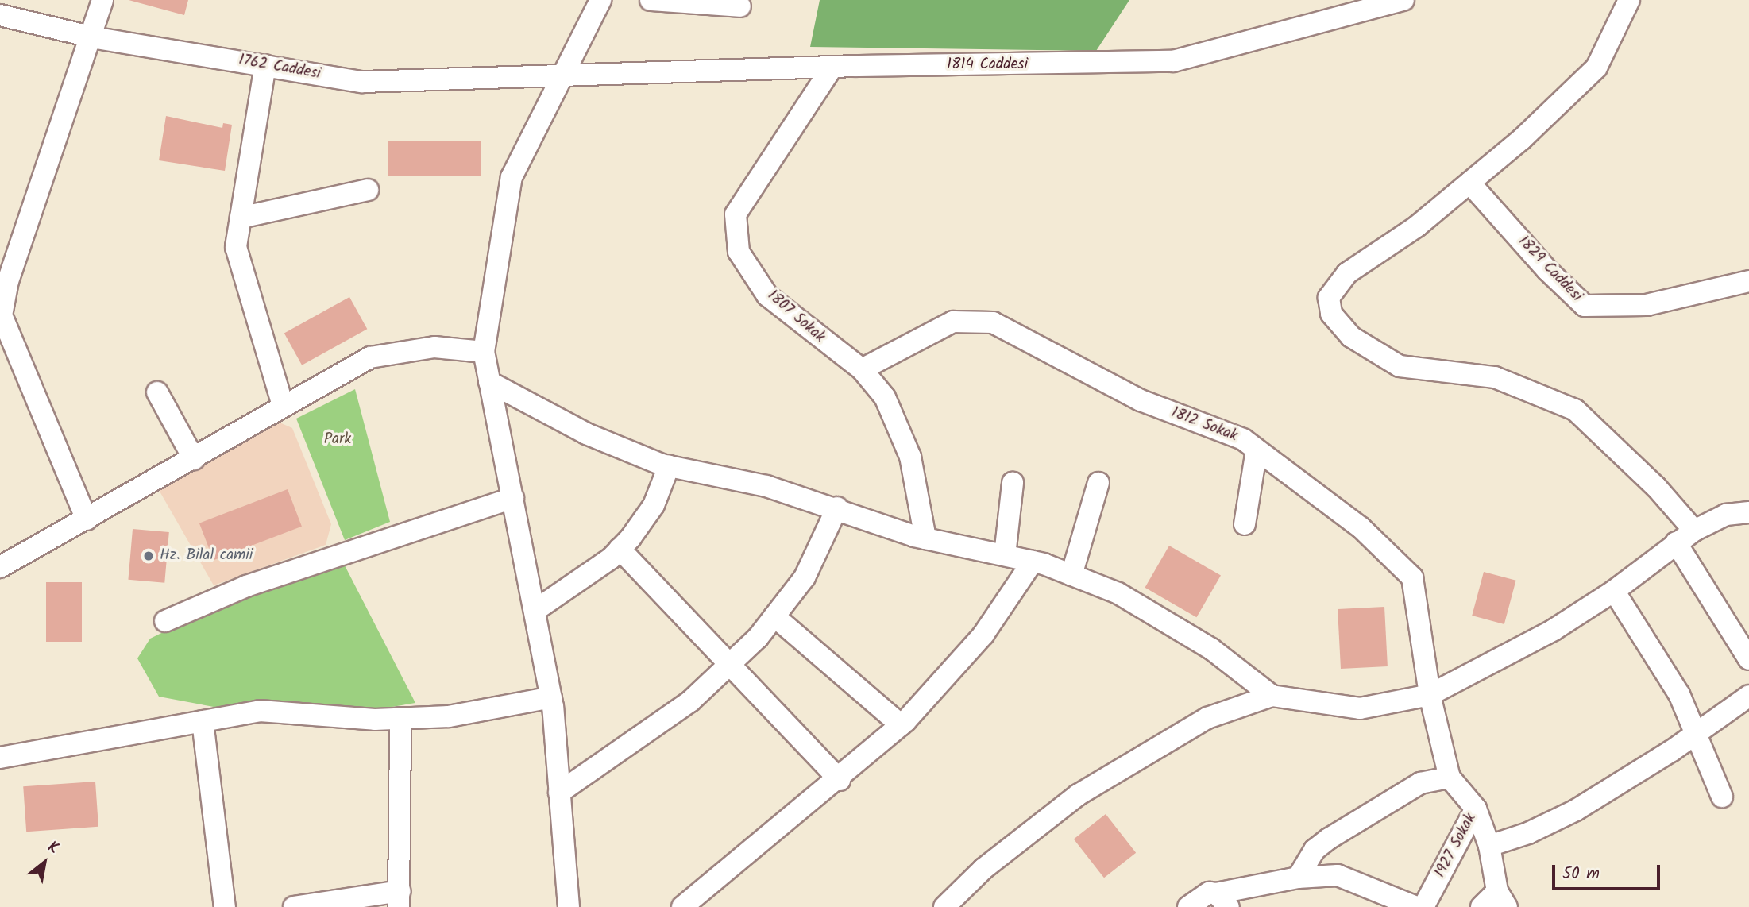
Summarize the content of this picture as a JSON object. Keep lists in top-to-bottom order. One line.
{"streets":{"street":["1814 Caddesi","1762 Caddesi","1829 Caddesi","1807 Sokak","1812 Sokak","1927 Sokak"]},"crossings":[["1814 Caddesi","1762 Caddesi"],["1814 Caddesi","1807 Sokak"],["1807 Sokak","1812 Sokak"],["1812 Sokak","1927 Sokak"]],"parks":["Park"],"places":["Hz. Bilal camii"],"scale_bar":"50 m","north":"top right"}
